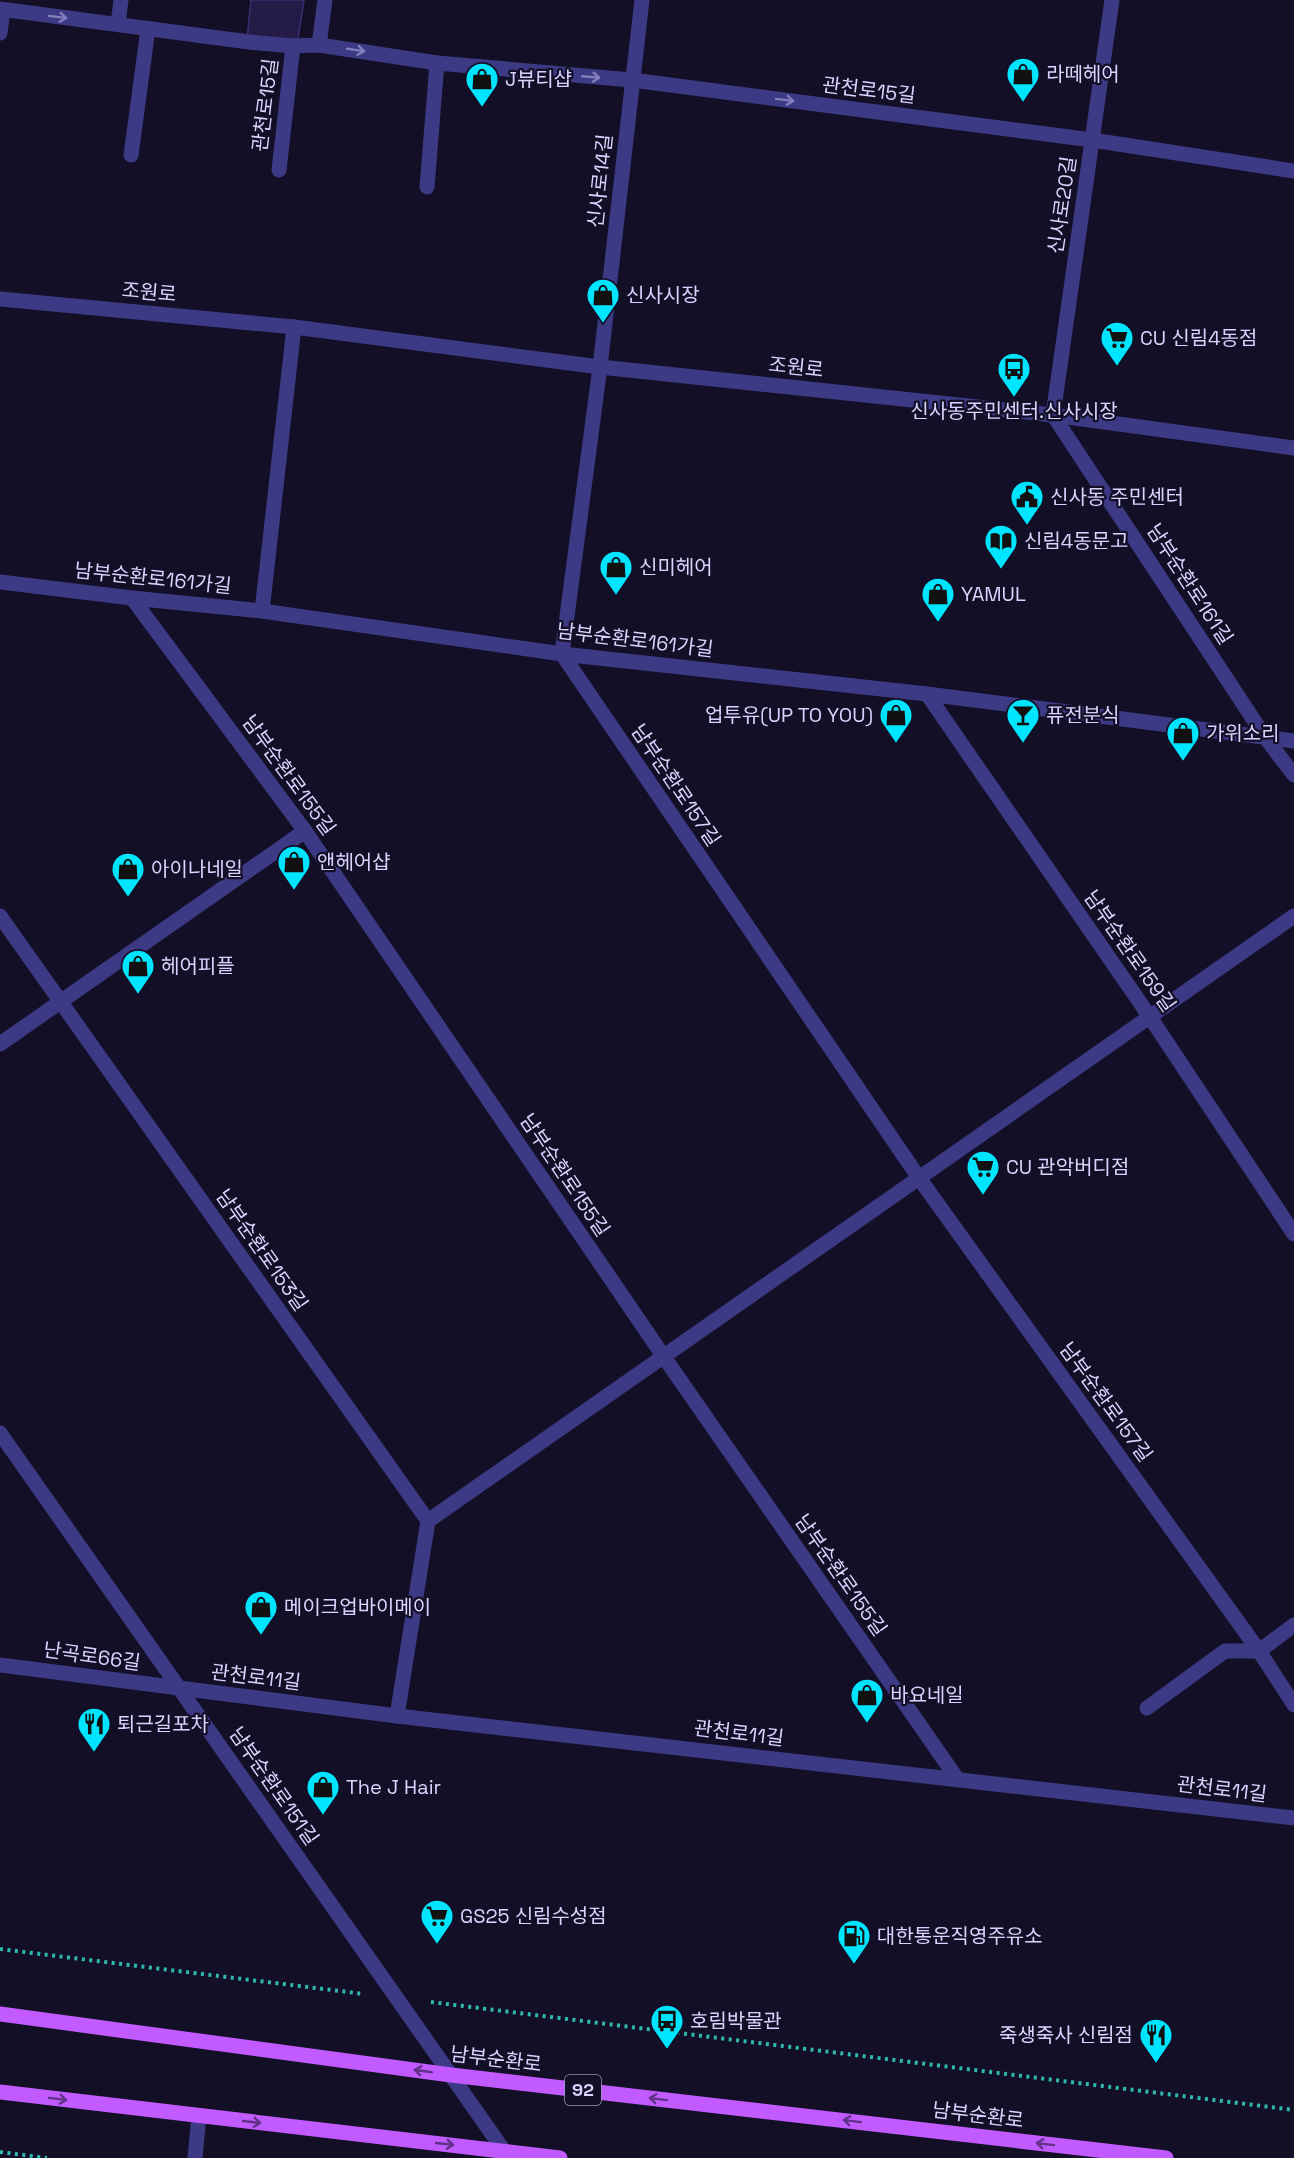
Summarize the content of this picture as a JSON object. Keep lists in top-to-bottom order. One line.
{"streets":{"main road":["남부순환로","92"],"street":["관천로15길","신사로14길","신사로20길","조원로","남부순환로161가길","남부순환로161길","남부순환로155길","남부순환로157길","남부순환로159길","남부순환로153길","난곡로66길","관천로11길","남부순환로151길"]},"crossings":[["관천로15길","신사로14길"],["관천로15길","신사로20길"],["신사로14길","조원로"],["신사로20길","조원로"],["신사로20길","남부순환로161길"],["조원로","남부순환로161길"],["남부순환로161가길","남부순환로161길"],["남부순환로161가길","남부순환로155길"],["남부순환로161가길","남부순환로157길"],["남부순환로161가길","남부순환로159길"],["남부순환로155길","관천로11길"],["난곡로66길","관천로11길"],["난곡로66길","남부순환로151길"],["관천로11길","남부순환로151길"],["남부순환로151길","남부순환로"]],"one_way":["관천로15길"],"places":{"shop":["라떼헤어","J뷰티샵","신사시장","신미헤어","YAMUL","업투유(UP TO YOU)","가위소리","앤헤어샵","아이나네일","헤어피플","메이크업바이메이","바요네일","The J Hair"],"supermarket":["CU 신림4동점","CU 관악버디점","GS25 신림수성점"],"bus stop":["신사동주민센터.신사시장","호림박물관"],"public building":["신사동 주민센터"],"library":["신림4동문고"],"bar":["퓨전분식"],"restaurant":["퇴근길포차","죽생죽사 신림점"],"fuel station":["대한통운직영주유소"]}}
